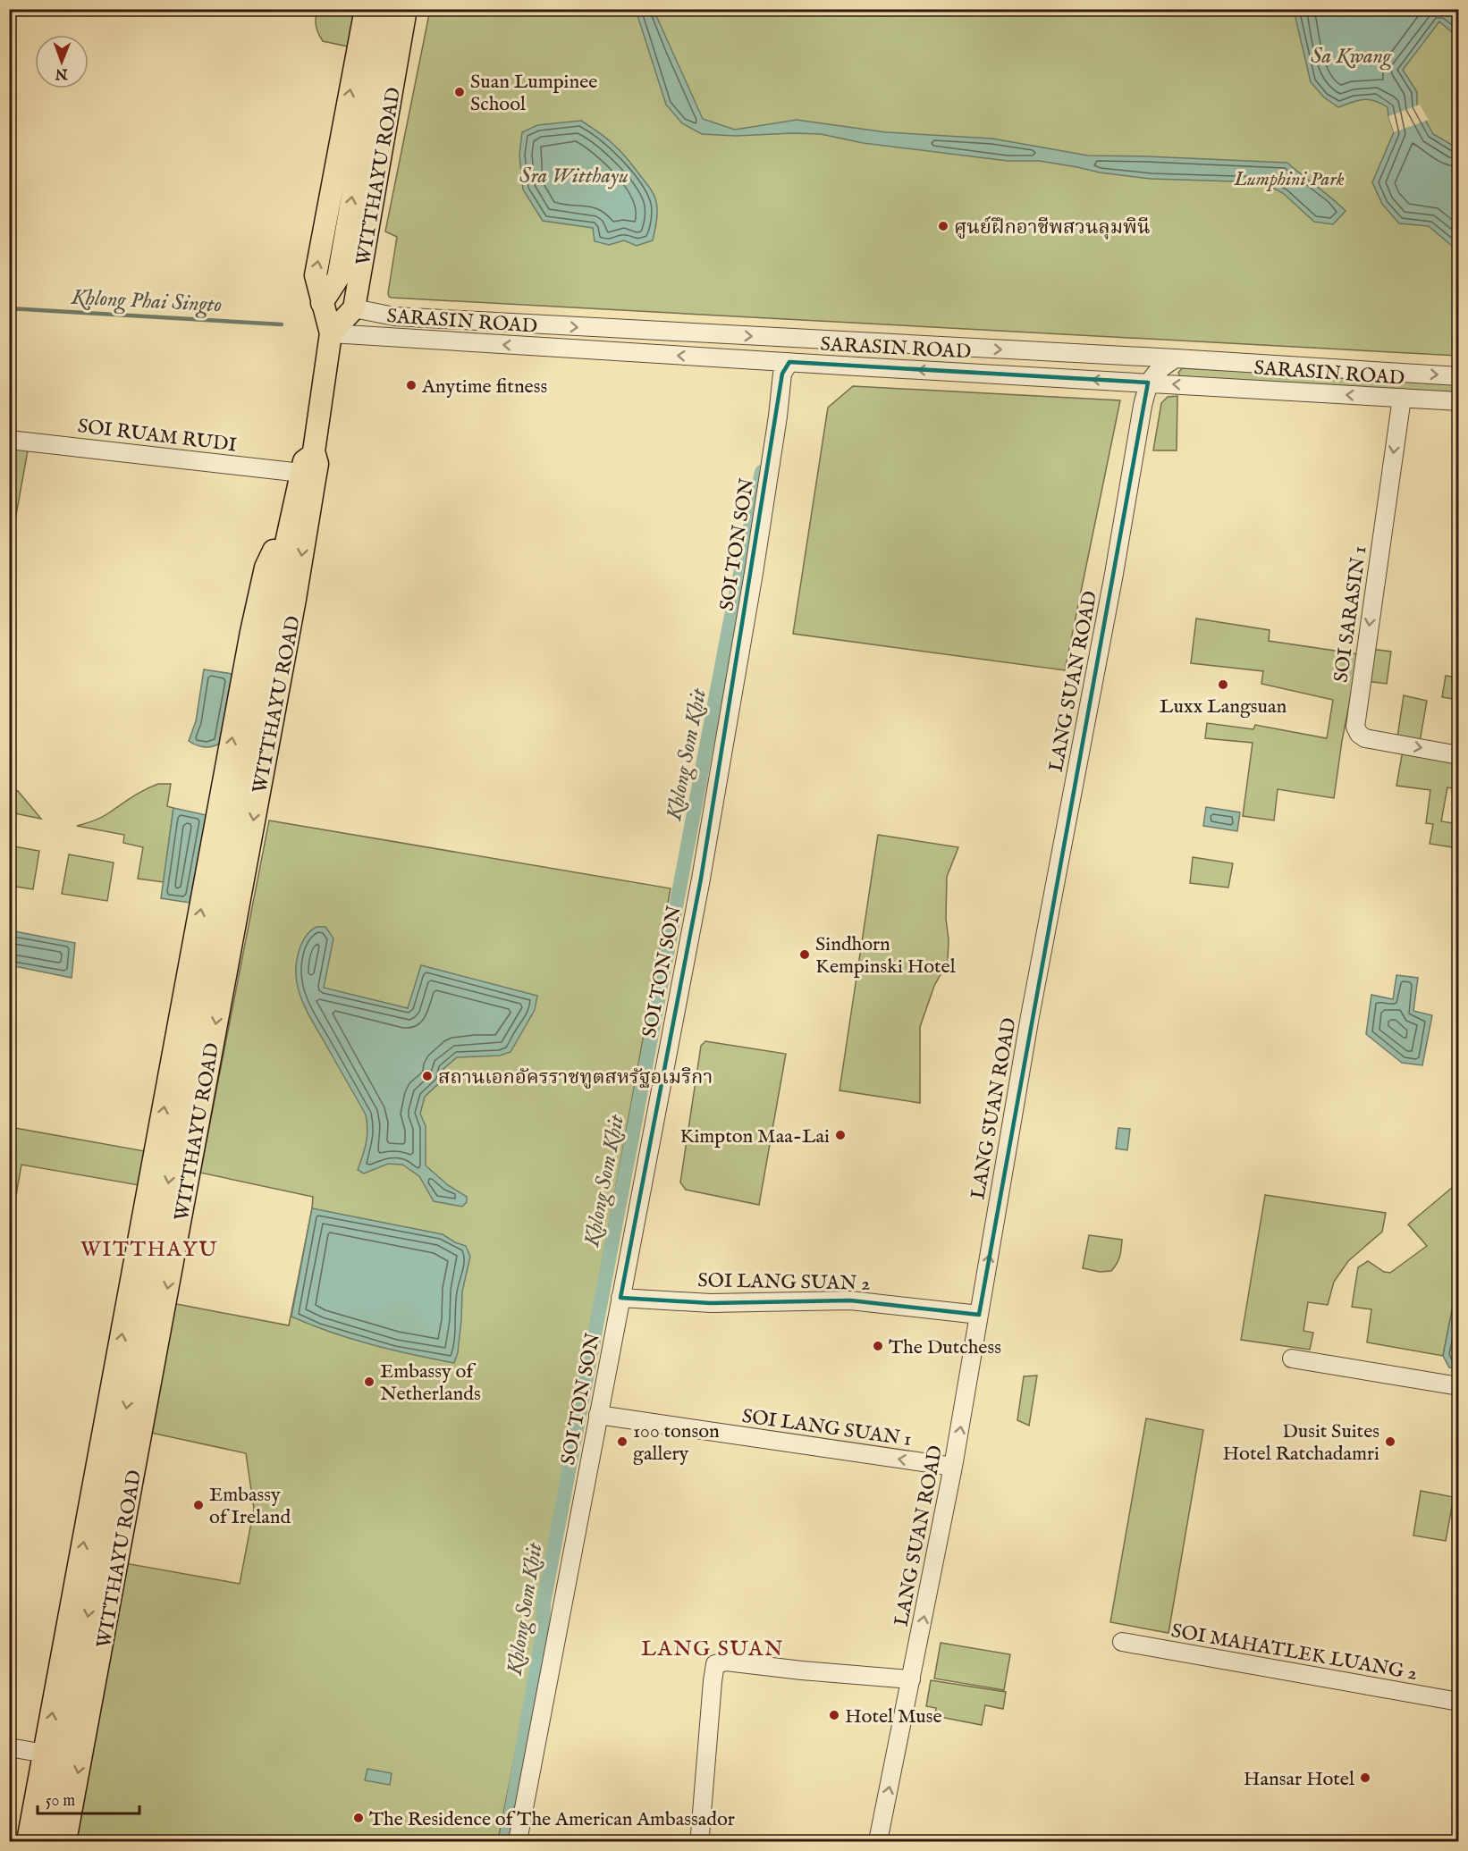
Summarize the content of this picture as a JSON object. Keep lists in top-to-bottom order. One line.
{"streets":{"main road":["WITTHAYU ROAD"],"street":["SARASIN ROAD","SOI RUAM RUDI","SOI TON SON","SOI SARASIN 1","LANG SUAN ROAD","SOI LANG SUAN 2","SOI LANG SUAN 1","SOI MAHATLEK LUANG 2"]},"crossings":[["WITTHAYU ROAD","SARASIN ROAD"],["WITTHAYU ROAD","SOI RUAM RUDI"],["SARASIN ROAD","SOI TON SON"],["SARASIN ROAD","SOI SARASIN 1"],["SARASIN ROAD","LANG SUAN ROAD"],["SOI TON SON","SOI LANG SUAN 2"],["SOI TON SON","SOI LANG SUAN 1"],["LANG SUAN ROAD","SOI LANG SUAN 2"],["LANG SUAN ROAD","SOI LANG SUAN 1"]],"one_way":["SOI SARASIN 1","LANG SUAN ROAD","SOI LANG SUAN 1"],"districts":["WITTHAYU","LANG SUAN"],"water":["Sa Kwang","Sra Witthayu","Khlong Phai Singto","Khlong Som Khit"],"parks":["Lumphini Park"],"places":["Suan Lumpinee School","ศูนย์ฝึกอาชีพสวนลุมพินี","Anytime fitness","Luxx Langsuan","Sindhorn Kempinski Hotel","สถานเอกอัครราชทูตสหรัฐอเมริกา","Kimpton Maa-Lai","The Dutchess","Embassy of Netherlands","100 tonson gallery","Dusit Suites Hotel Ratchadamri","Embassy of Ireland","Hotel Muse","Hansar Hotel","The Residence of The American Ambassador"],"scale_bar":"50 m","north":"bottom"}
